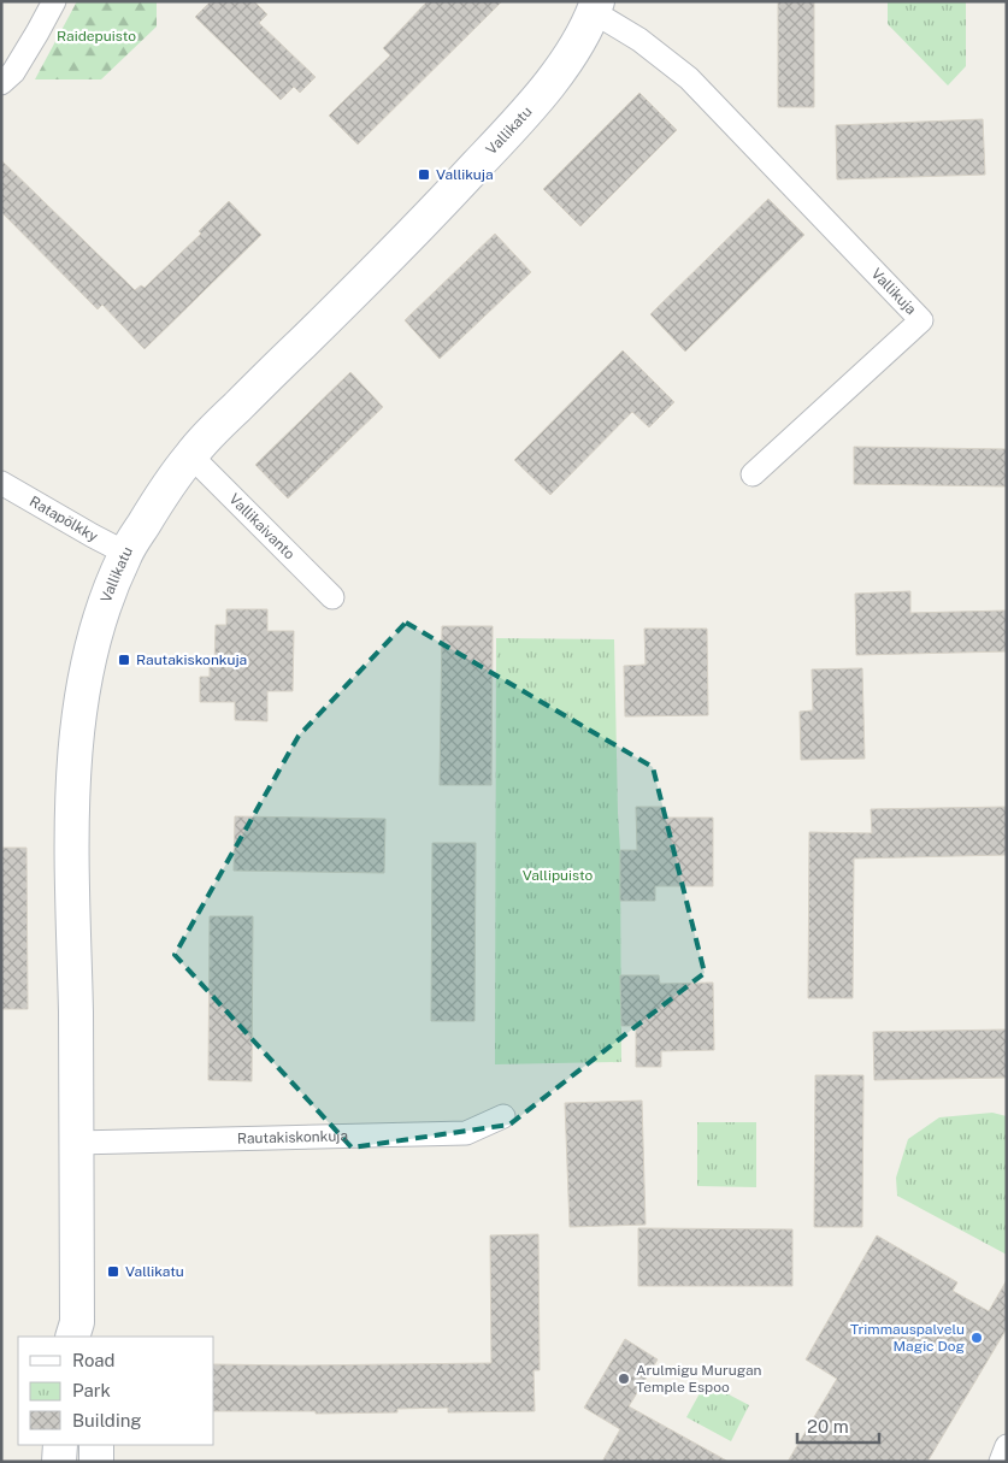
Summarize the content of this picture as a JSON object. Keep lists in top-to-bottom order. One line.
{"streets":{"main road":["Vallikatu"],"street":["Vallikuja","Ratapölkky","Vallikaivanto","Rautakiskonkuja"]},"crossings":[["Vallikatu","Vallikuja"],["Vallikatu","Ratapölkky"],["Vallikatu","Vallikaivanto"],["Vallikatu","Rautakiskonkuja"]],"parks":["Raidepuisto","Vallipuisto"],"places":{"transit":["Vallikuja","Rautakiskonkuja","Vallikatu"],"other":["Trimmauspalvelu Magic Dog","Arulmigu Murugan Temple Espoo"]},"legend":["Road","Park","Building"],"scale_bar":"20 m"}
